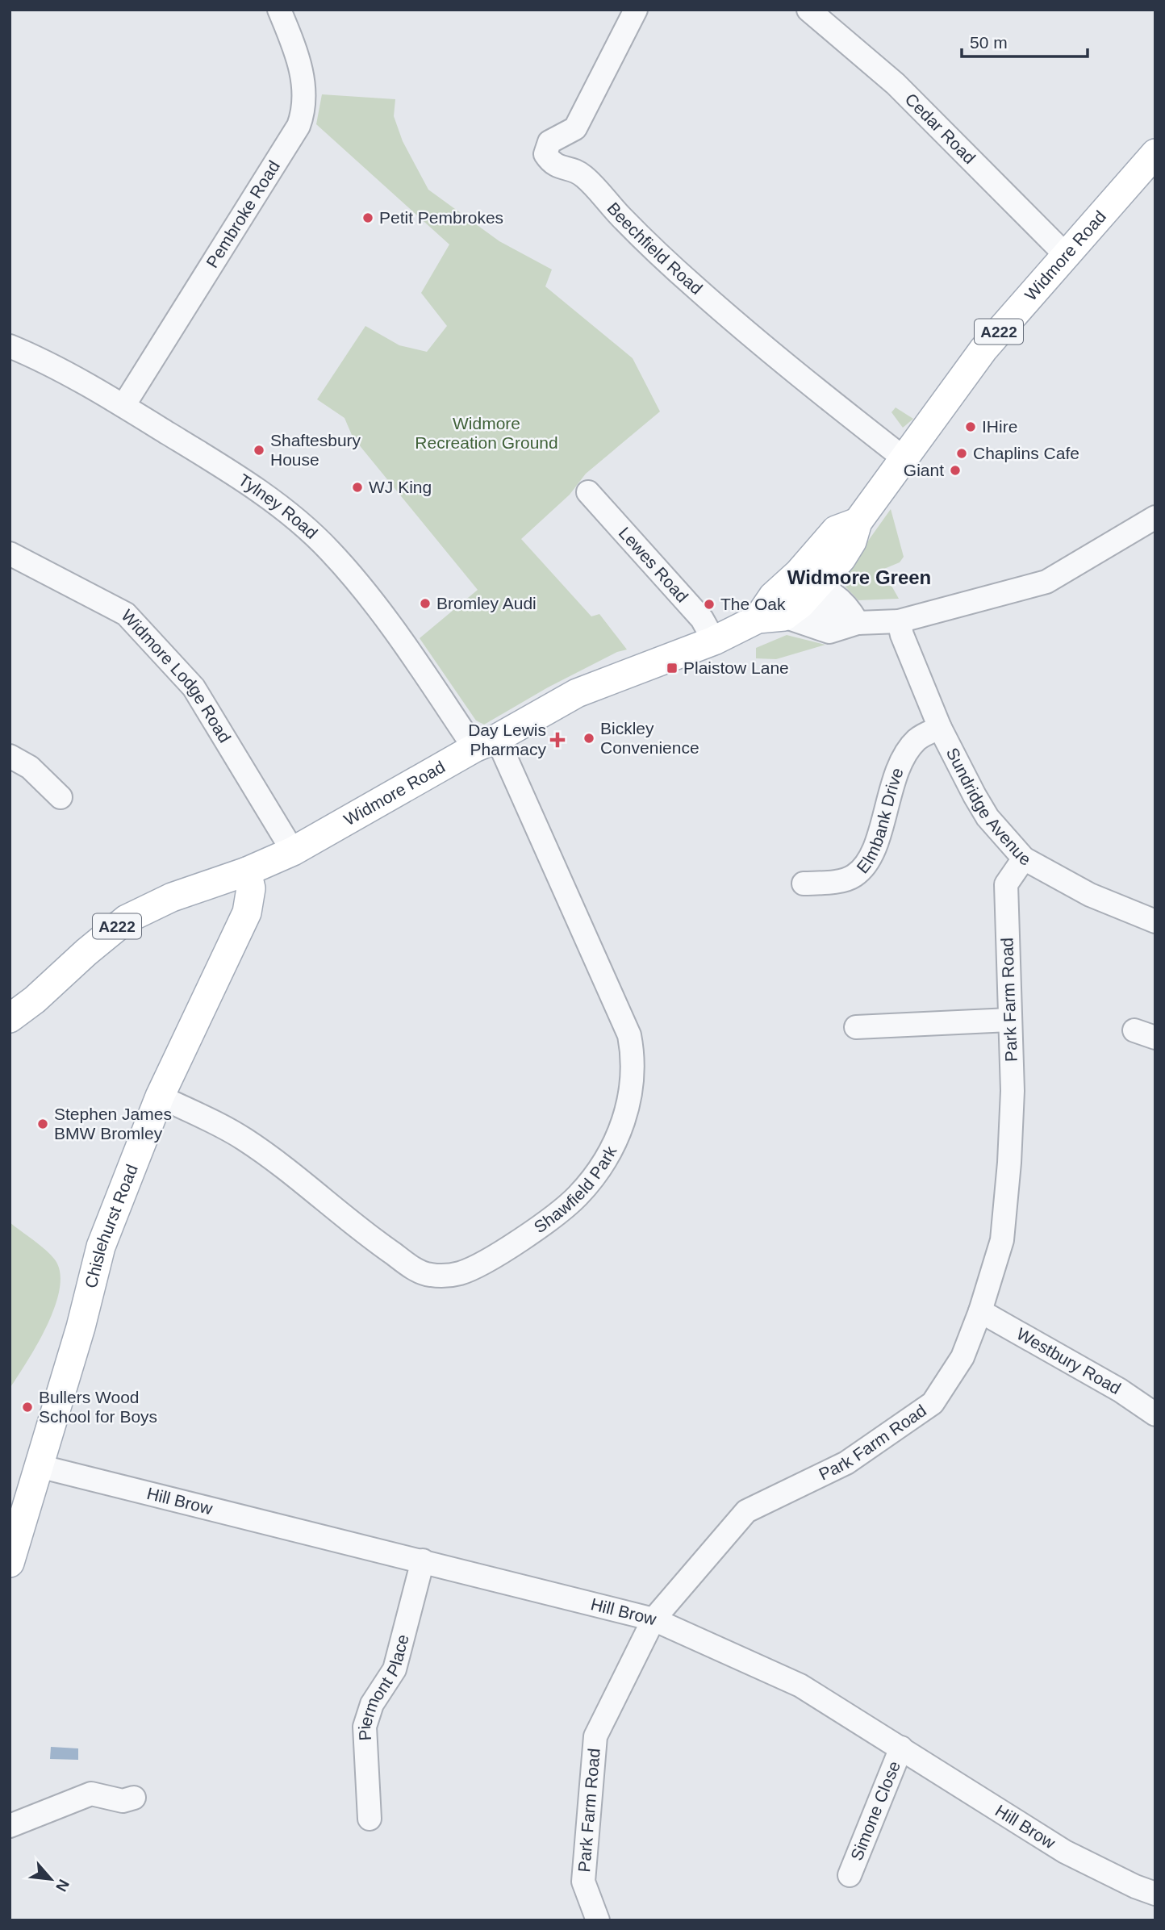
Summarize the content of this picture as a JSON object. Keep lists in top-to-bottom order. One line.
{"streets":{"main road":["Widmore Road","A222","Chislehurst Road"],"street":["Cedar Road","Pembroke Road","Beechfield Road","Tylney Road","Lewes Road","Widmore Lodge Road","Sundridge Avenue","Elmbank Drive","Park Farm Road","Shawfield Park","Westbury Road","Hill Brow","Piermont Place","Simone Close"]},"crossings":[["Cedar Road","Widmore Road"],["Pembroke Road","Tylney Road"],["Beechfield Road","Widmore Road"],["Widmore Road","A222"],["Widmore Road","Tylney Road"],["Widmore Road","Lewes Road"],["Widmore Road","Widmore Lodge Road"],["Widmore Road","Shawfield Park"],["Widmore Road","Chislehurst Road"],["A222","Chislehurst Road"],["Tylney Road","Shawfield Park"],["Sundridge Avenue","Elmbank Drive"],["Sundridge Avenue","Park Farm Road"],["Park Farm Road","Westbury Road"],["Park Farm Road","Hill Brow"],["Shawfield Park","Chislehurst Road"],["Chislehurst Road","Hill Brow"],["Hill Brow","Piermont Place"],["Hill Brow","Simone Close"]],"districts":["Widmore Green"],"parks":["Widmore Recreation Ground"],"places":{"other":["Petit Pembrokes","IHire","Shaftesbury House","Chaplins Cafe","Giant","WJ King","Bromley Audi","The Oak","Bickley Convenience","Stephen James BMW Bromley","Bullers Wood School for Boys"],"transit":["Plaistow Lane"],"health":["Day Lewis Pharmacy"]},"scale_bar":"50 m","north":"bottom right"}
